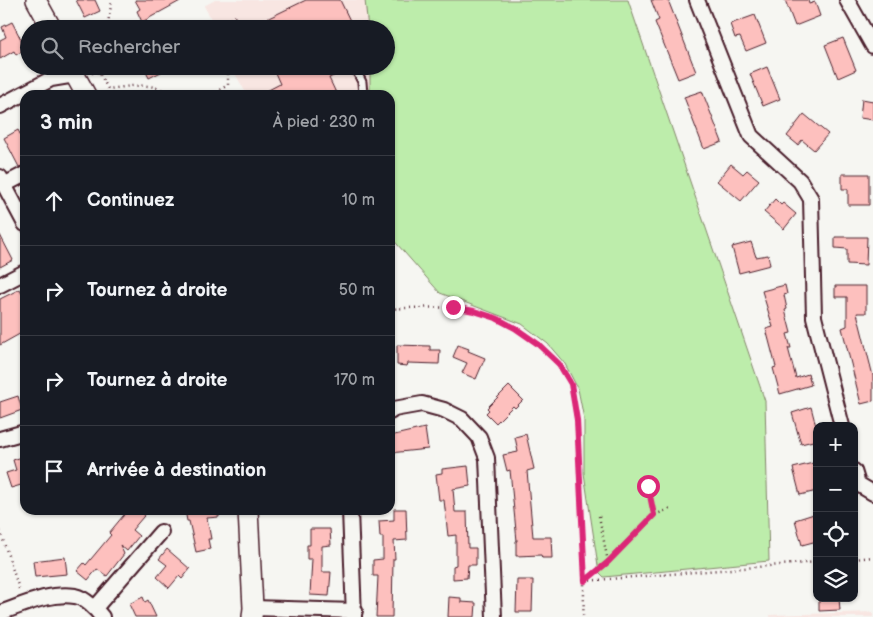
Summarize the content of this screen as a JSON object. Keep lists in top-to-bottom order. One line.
{"page":{"search":"Rechercher","heading":["3 min","À pied · 230 m"],"list":[["Continuez","10 m"],["Tournez à droite","50 m"],["Tournez à droite","170 m"],"Arrivée à destination"],"map_buttons":["+","−"]}}
